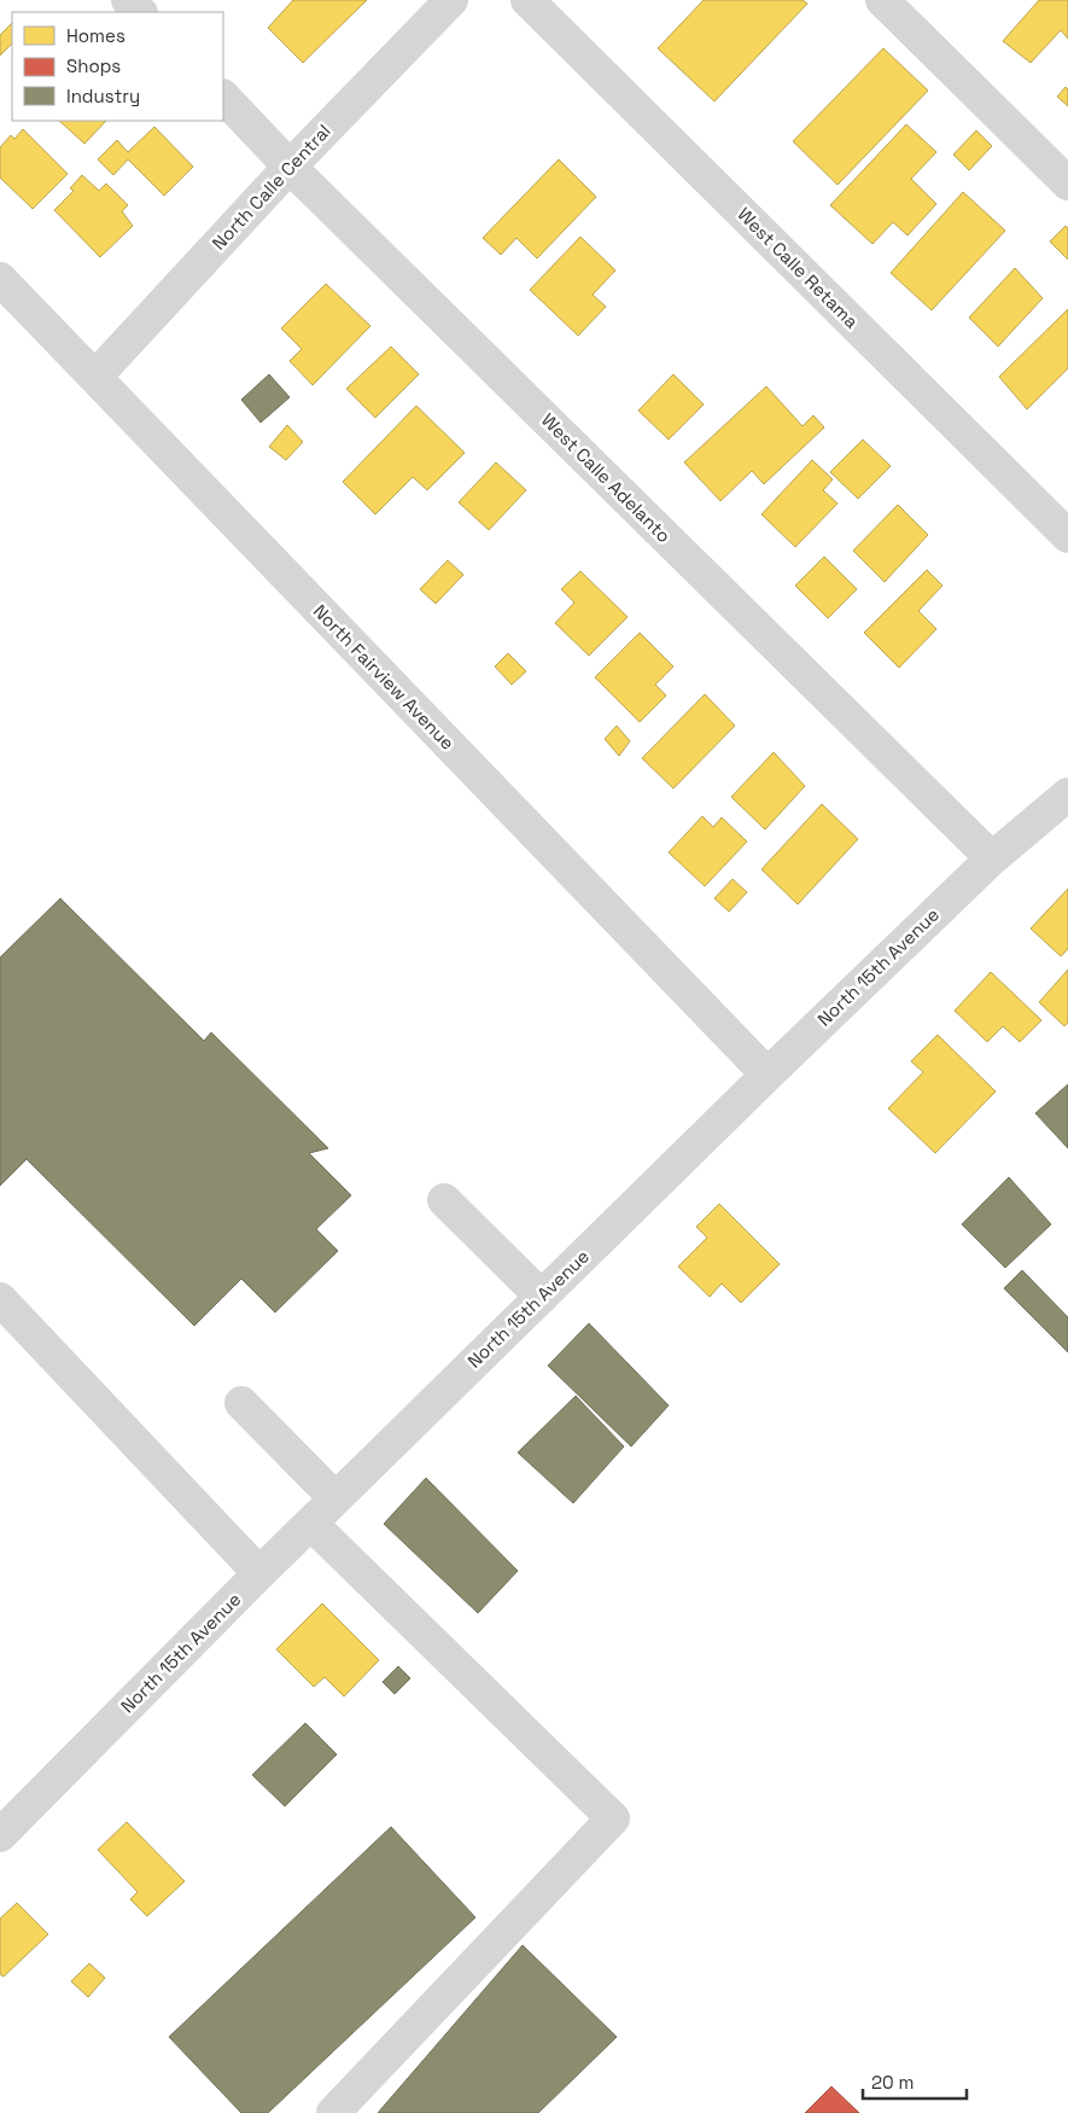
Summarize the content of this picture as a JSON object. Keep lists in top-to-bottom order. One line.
{"streets":{"street":["North Calle Central","West Calle Retama","West Calle Adelanto","North Fairview Avenue","North 15th Avenue"]},"crossings":[["North Calle Central","West Calle Adelanto"],["North Calle Central","North Fairview Avenue"],["West Calle Adelanto","North 15th Avenue"],["North Fairview Avenue","North 15th Avenue"]],"legend":["Homes","Shops","Industry"],"scale_bar":"20 m"}
